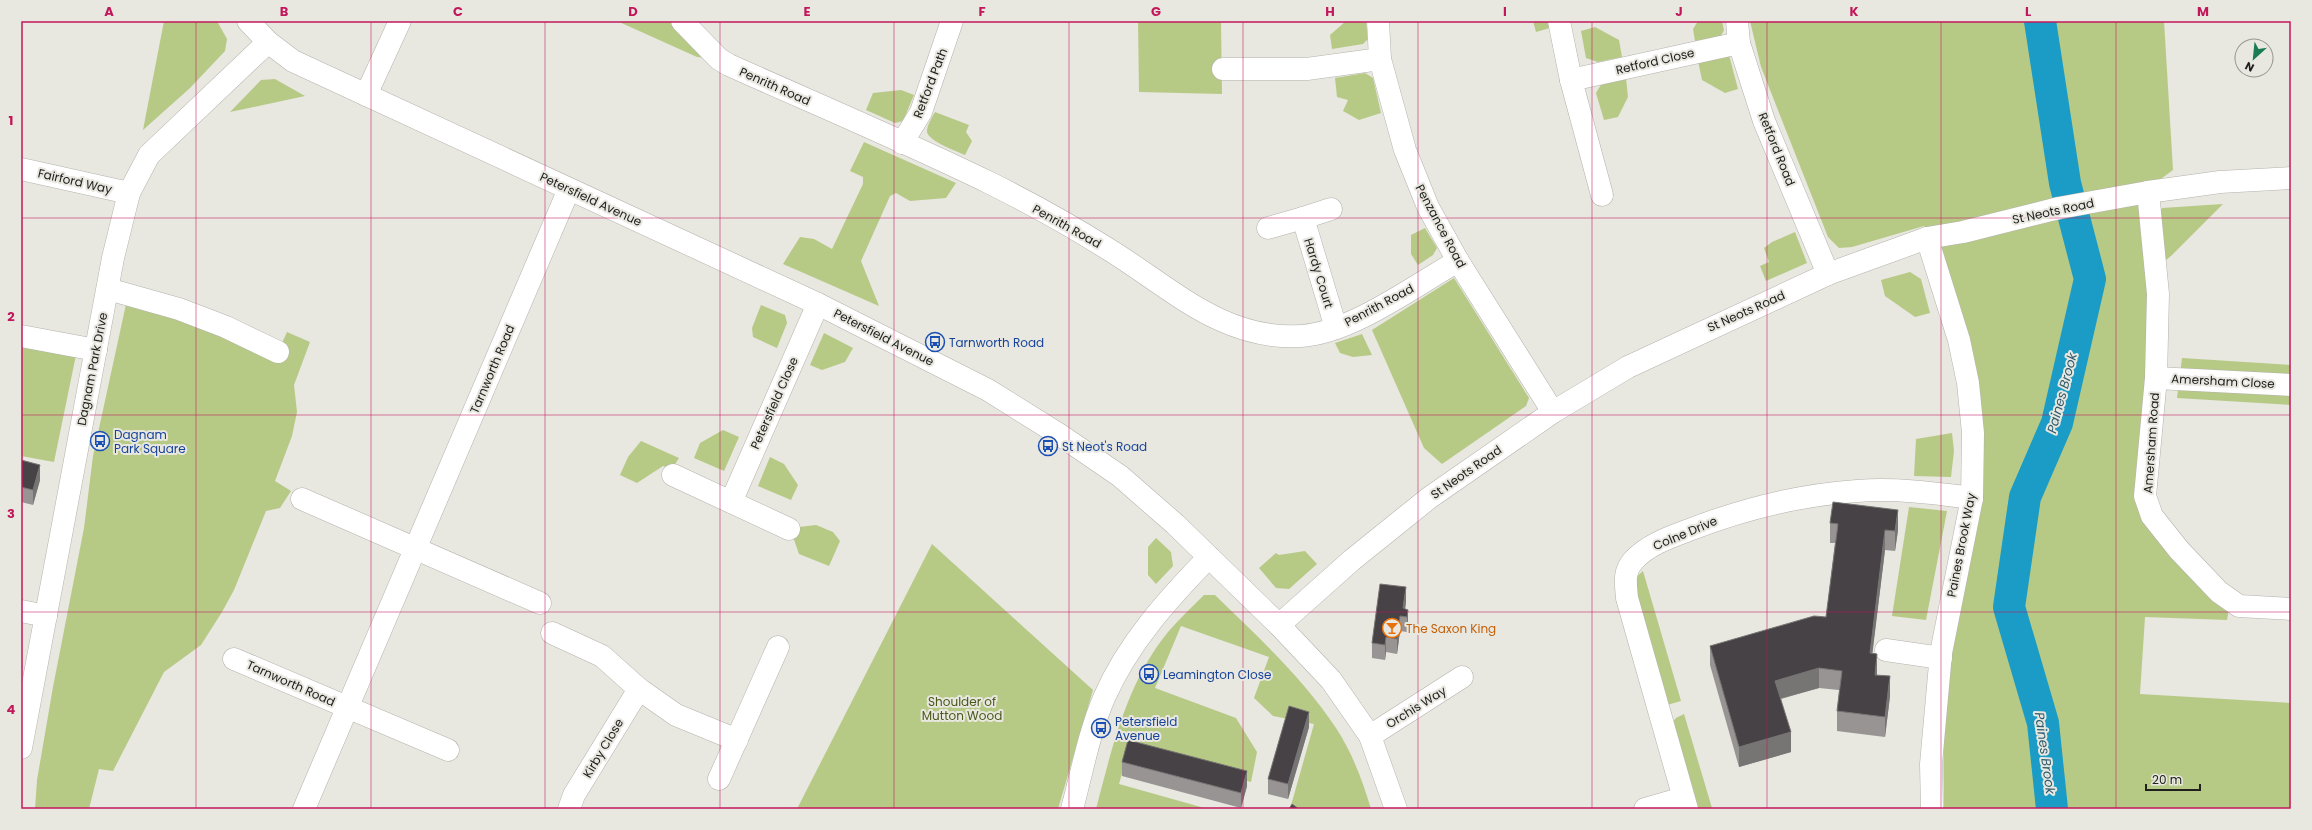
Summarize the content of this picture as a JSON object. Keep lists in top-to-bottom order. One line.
{"streets":{"street":["Retford Close","Retford Path","Penrith Road","Retford Road","Fairford Way","Petersfield Avenue","St Neots Road","Penzance Road","Hardy Court","Dagnam Park Drive","Tarnworth Road","Amersham Close","Petersfield Close","Amersham Road","Colne Drive","Paines Brook Way","Orchis Way","Kirby Close"]},"crossings":[["Retford Close","Retford Road"],["Retford Path","Penrith Road"],["Penrith Road","Penzance Road"],["Penrith Road","Hardy Court"],["Retford Road","St Neots Road"],["Fairford Way","Dagnam Park Drive"],["Petersfield Avenue","St Neots Road"],["Petersfield Avenue","Dagnam Park Drive"],["Petersfield Avenue","Tarnworth Road"],["Petersfield Avenue","Petersfield Close"],["Petersfield Avenue","Orchis Way"],["St Neots Road","Penzance Road"],["St Neots Road","Amersham Road"],["St Neots Road","Paines Brook Way"],["Amersham Close","Amersham Road"],["Colne Drive","Paines Brook Way"]],"water":["Paines Brook"],"parks":["Shoulder of Mutton Wood"],"places":{"bus stop":["Tarnworth Road","Dagnam Park Square","St Neot's Road","Leamington Close","Petersfield Avenue"],"bar":["The Saxon King"]},"scale_bar":"20 m","north":"bottom left","grid":{"columns":["A","B","C","D","E","F","G","H","I","J","K","L","M"],"rows":["1","2","3","4"]}}
